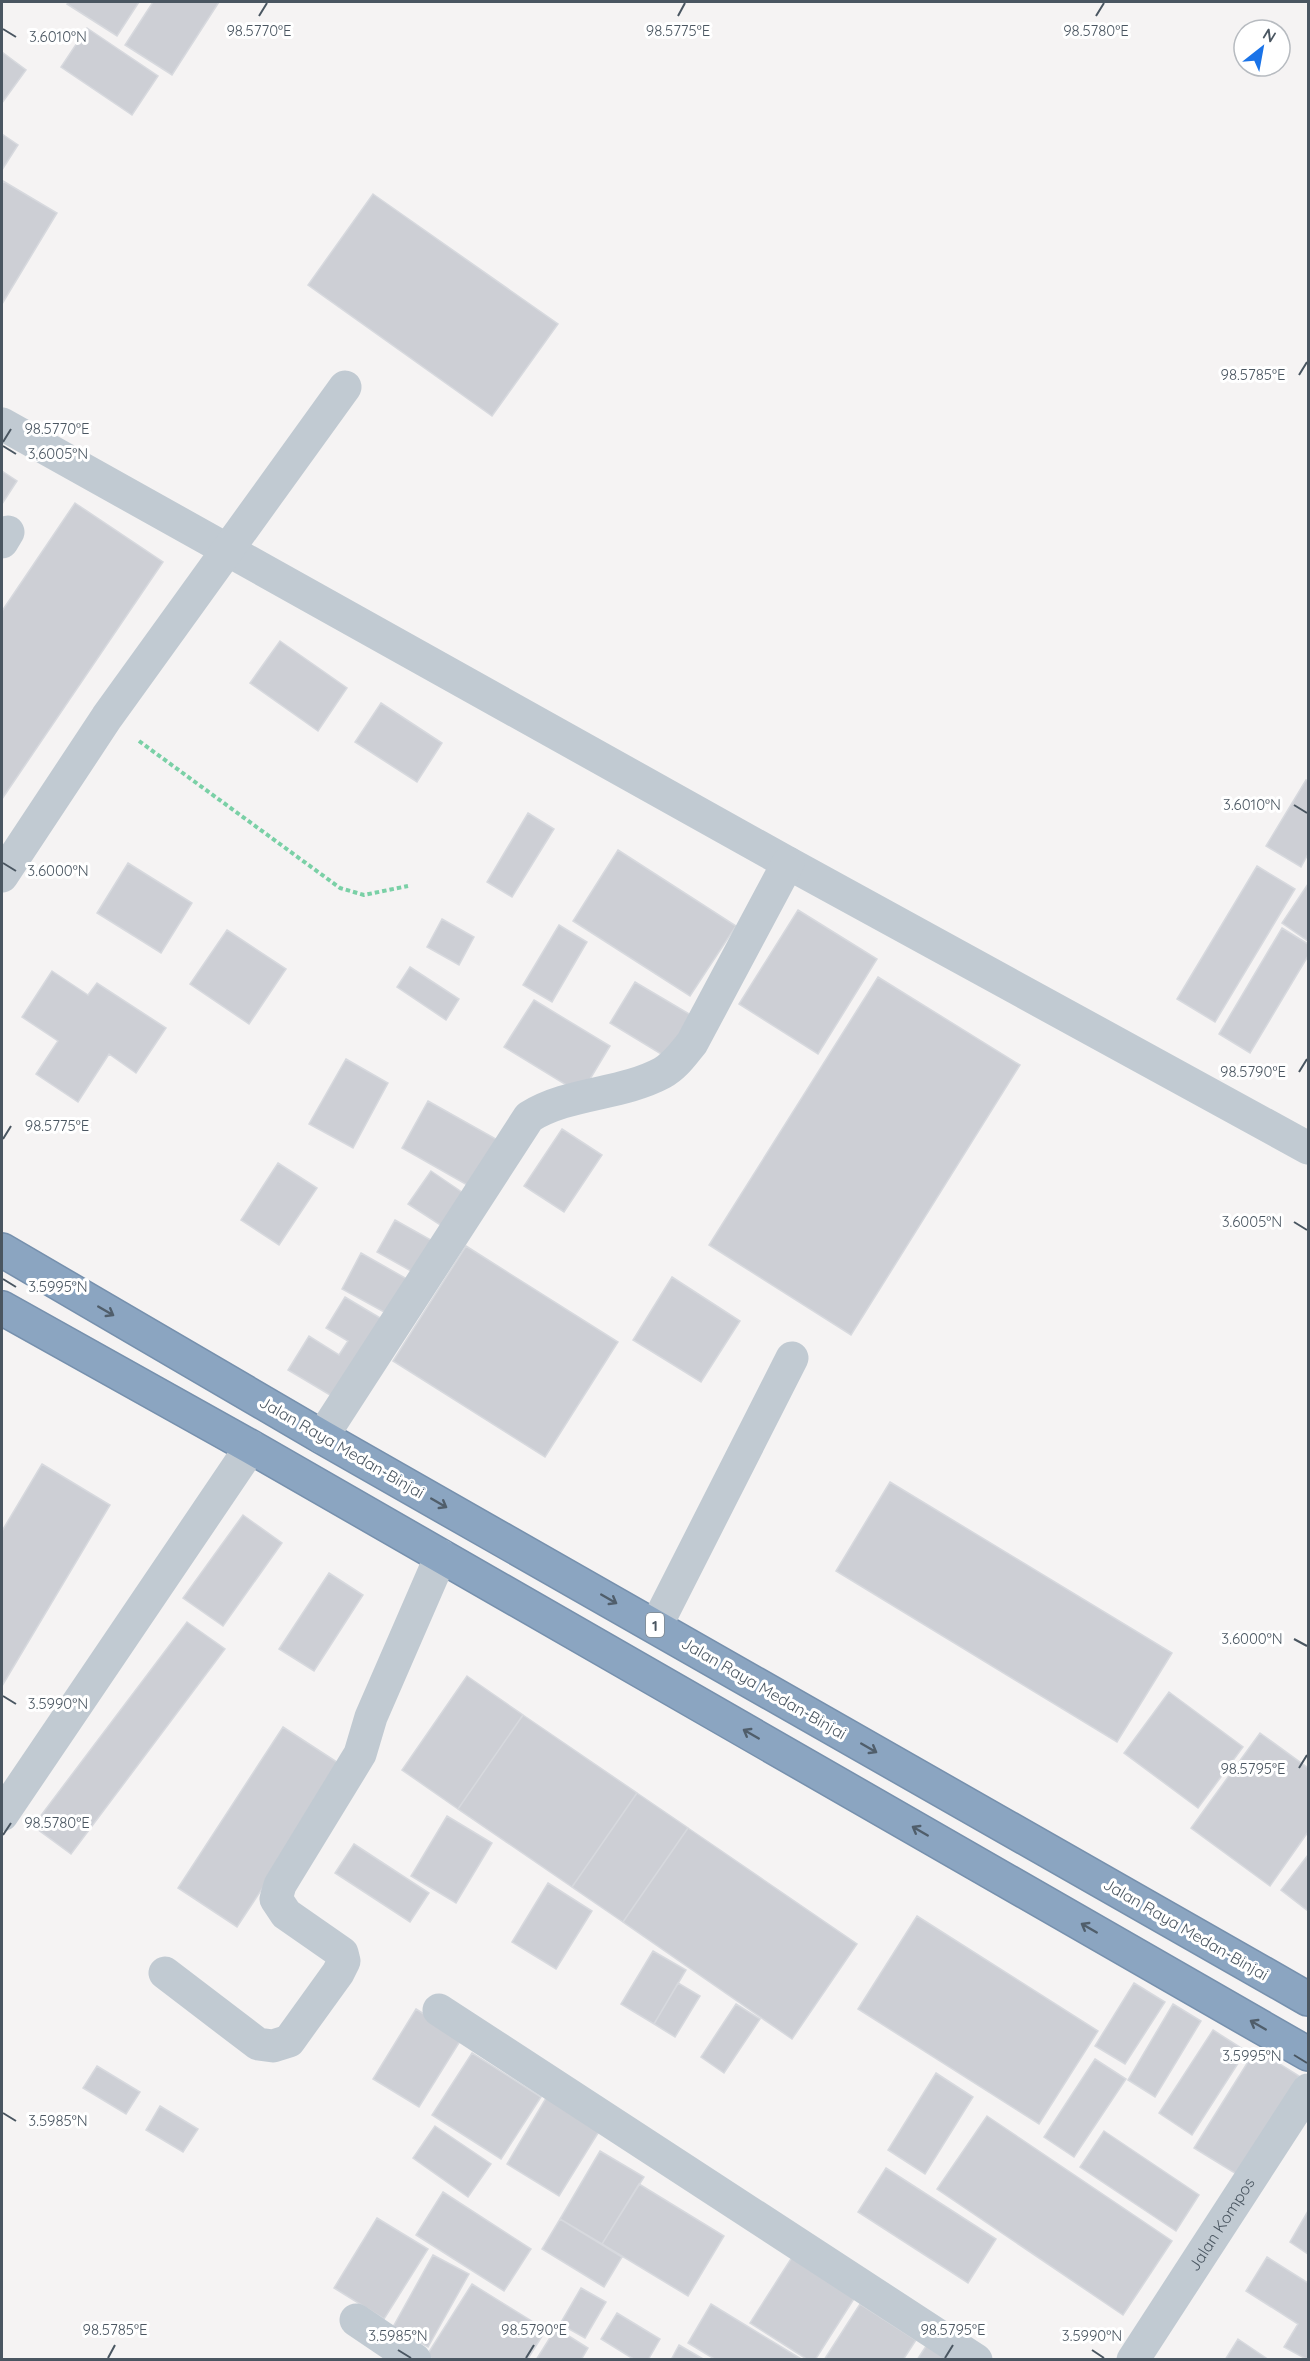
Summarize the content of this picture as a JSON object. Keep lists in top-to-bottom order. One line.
{"streets":{"highway":["Jalan Raya Medan-Binjai","1"],"street":["Jalan Kompos"]},"north":"top right","coordinates":["98.5770°E","98.5775°E","98.5780°E","3.6010°N","98.5785°E","3.6005°N","3.6000°N","98.5790°E","3.5995°N","3.5990°N","98.5795°E","3.5985°N"]}
